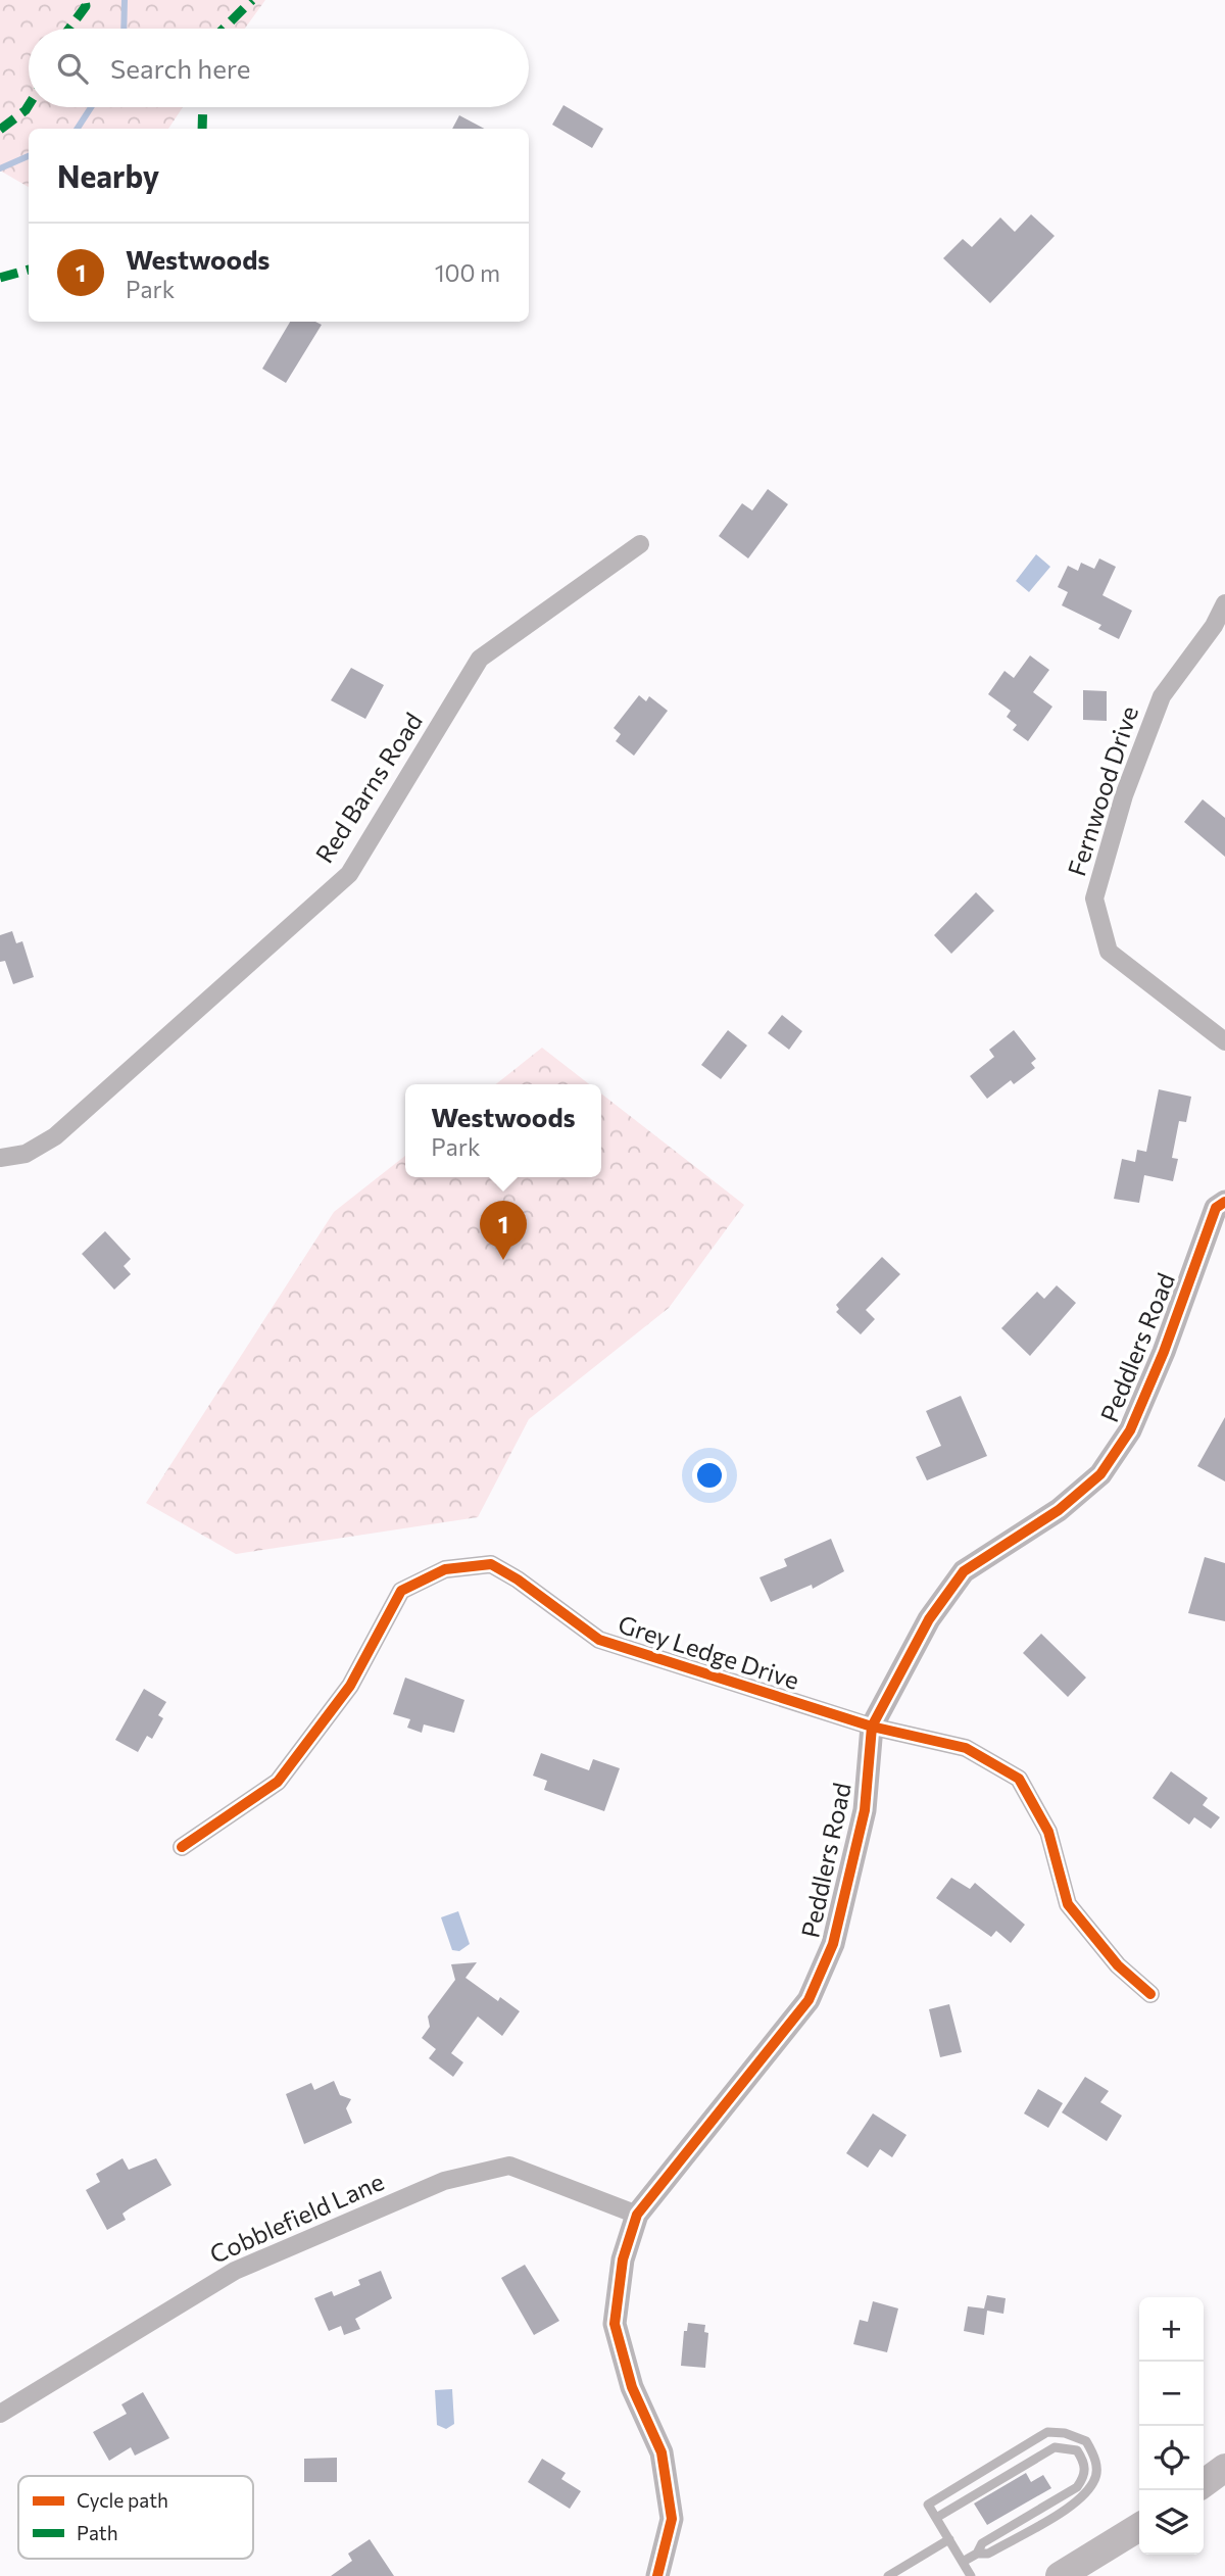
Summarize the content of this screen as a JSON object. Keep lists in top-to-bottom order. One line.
{"streets":{"street":["Red Barns Road","Fernwood Drive","Peddlers Road","Grey Ledge Drive","Cobblefield Lane"]},"crossings":[["Peddlers Road","Grey Ledge Drive"],["Peddlers Road","Cobblefield Lane"]],"legend":["Cycle path","Path"],"page":{"search":"Search here","heading":"Nearby","list":[{"mark":"1","name":"Westwoods","note":"Park","value":"100 m"}],"popup":["Westwoods","Park"],"pins":"1","map_buttons":["+","−"]}}
